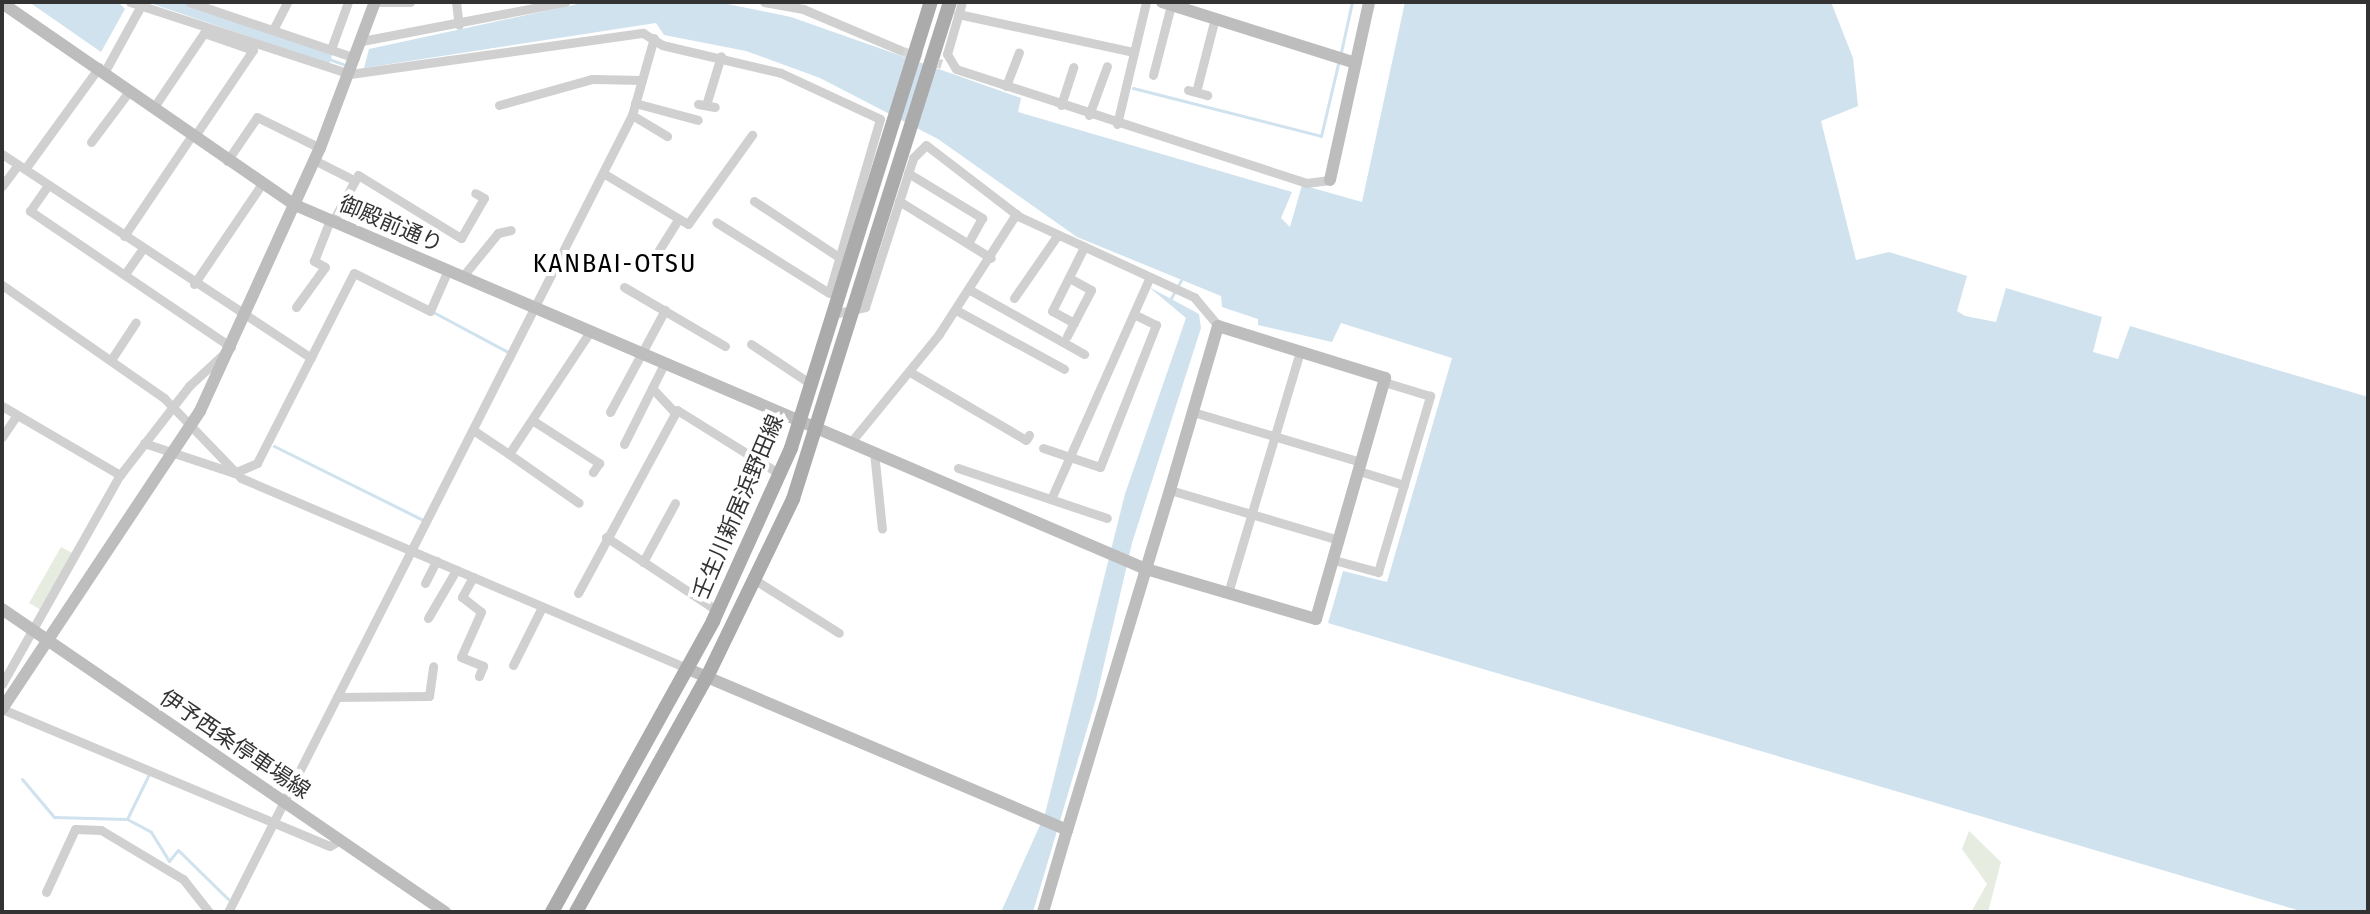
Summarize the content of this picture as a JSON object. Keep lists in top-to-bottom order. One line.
{"streets":{"main road":["壬生川新居浜野田線"],"street":["御殿前通り","伊予西条停車場線"]},"crossings":[["御殿前通り","壬生川新居浜野田線"]],"districts":["KANBAI-OTSU"]}
